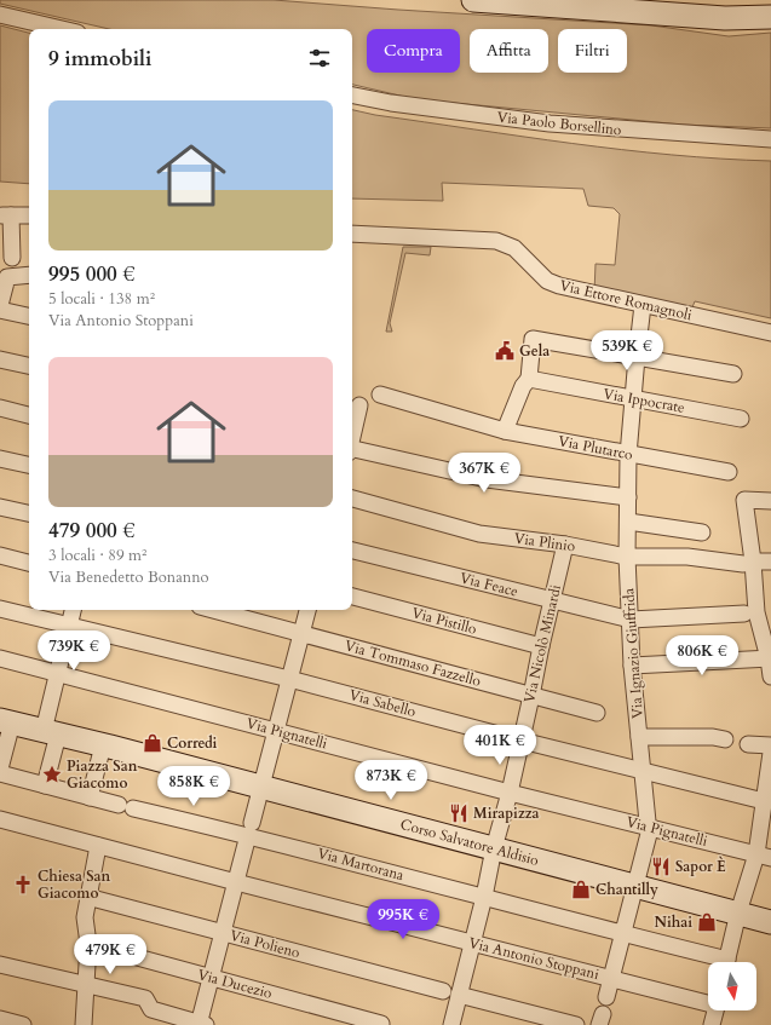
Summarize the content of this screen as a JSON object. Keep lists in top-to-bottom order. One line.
{"streets":{"street":["Via Paolo Borsellino","Via Ettore Romagnoli","Via Ippocrate","Via Plutarco","Via Plinio","Via Feace","Via Pistillo","Via Nicolò Minardi","Via Ignazio Giuffrida","Via Tommaso Fazzello","Via Sabello","Via Pignatelli","Corso Salvatore Aldisio","Via Martorana","Via Polieno","Via Antonio Stoppani","Via Ducezio"]},"crossings":[["Via Ettore Romagnoli","Via Ignazio Giuffrida"],["Via Ippocrate","Via Ignazio Giuffrida"],["Via Plutarco","Via Ignazio Giuffrida"],["Via Plinio","Via Nicolò Minardi"],["Via Plinio","Via Ignazio Giuffrida"],["Via Feace","Via Nicolò Minardi"],["Via Feace","Via Ignazio Giuffrida"],["Via Pistillo","Via Nicolò Minardi"],["Via Nicolò Minardi","Via Tommaso Fazzello"],["Via Nicolò Minardi","Via Sabello"],["Via Nicolò Minardi","Via Pignatelli"],["Via Nicolò Minardi","Corso Salvatore Aldisio"],["Via Nicolò Minardi","Via Martorana"],["Via Nicolò Minardi","Via Antonio Stoppani"],["Via Ignazio Giuffrida","Via Sabello"],["Via Ignazio Giuffrida","Via Pignatelli"],["Via Ignazio Giuffrida","Corso Salvatore Aldisio"],["Via Ignazio Giuffrida","Via Martorana"],["Via Ignazio Giuffrida","Via Antonio Stoppani"]],"places":{"public building":["Gela"],"shop":["Corredi","Chantilly","Nihai"],"place":["Piazza San Giacomo"],"restaurant":["Mirapizza","Sapor È"],"church":["Chiesa San Giacomo"]},"north":"bottom","page":{"chip":["Compra","Affitta","Filtri"],"heading":"9 immobili","list":[{"name":"995 000 €","note":"5 locali · 138 m² · Via Antonio Stoppani"},{"name":"479 000 €","note":"3 locali · 89 m² · Via Benedetto Bonanno"}],"price":["539K €","367K €","739K €","806K €","401K €","873K €","858K €","995K €","479K €"]}}
